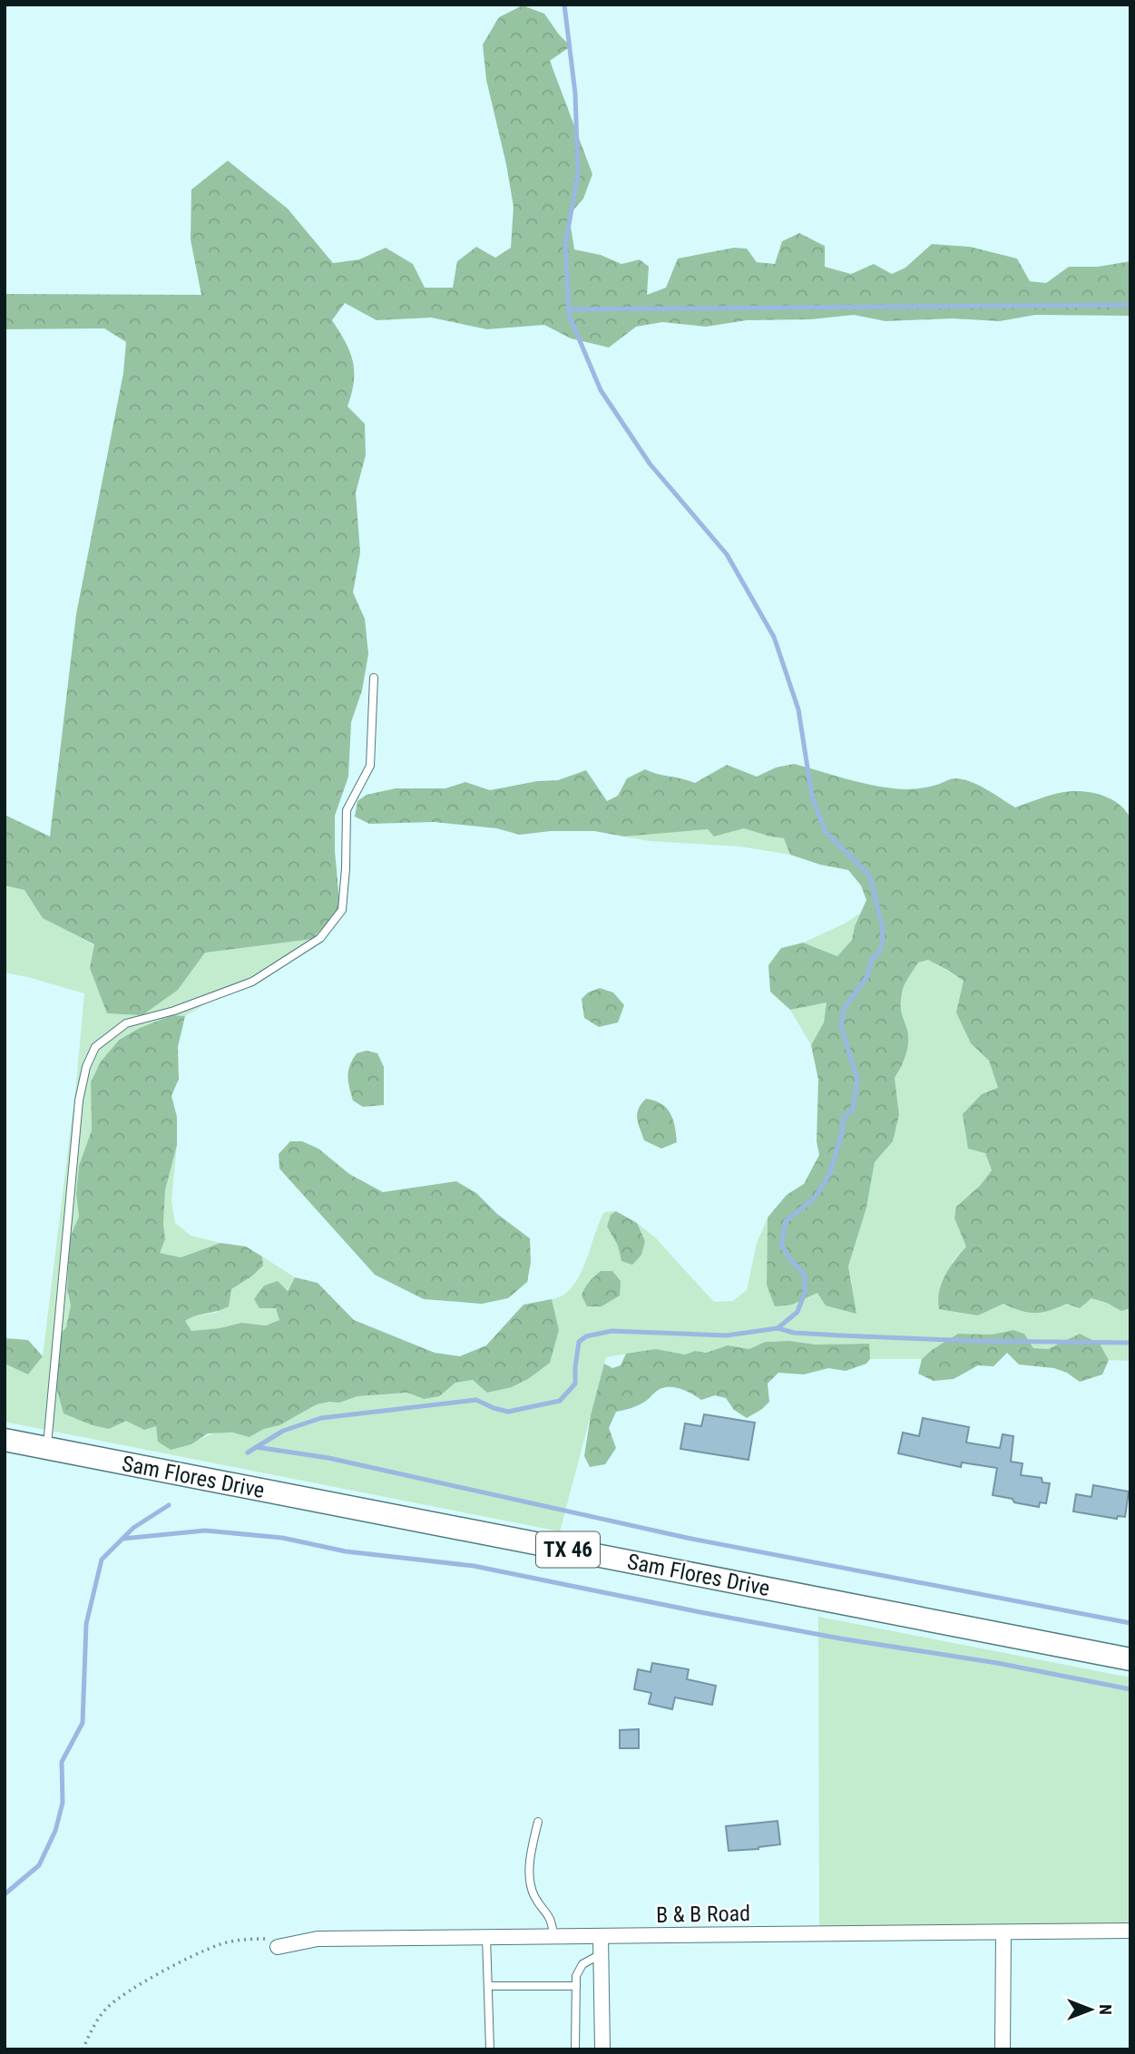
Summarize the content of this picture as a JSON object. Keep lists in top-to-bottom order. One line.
{"streets":{"main road":["Sam Flores Drive","TX 46"],"street":["B & B Road"]},"north":"right"}
